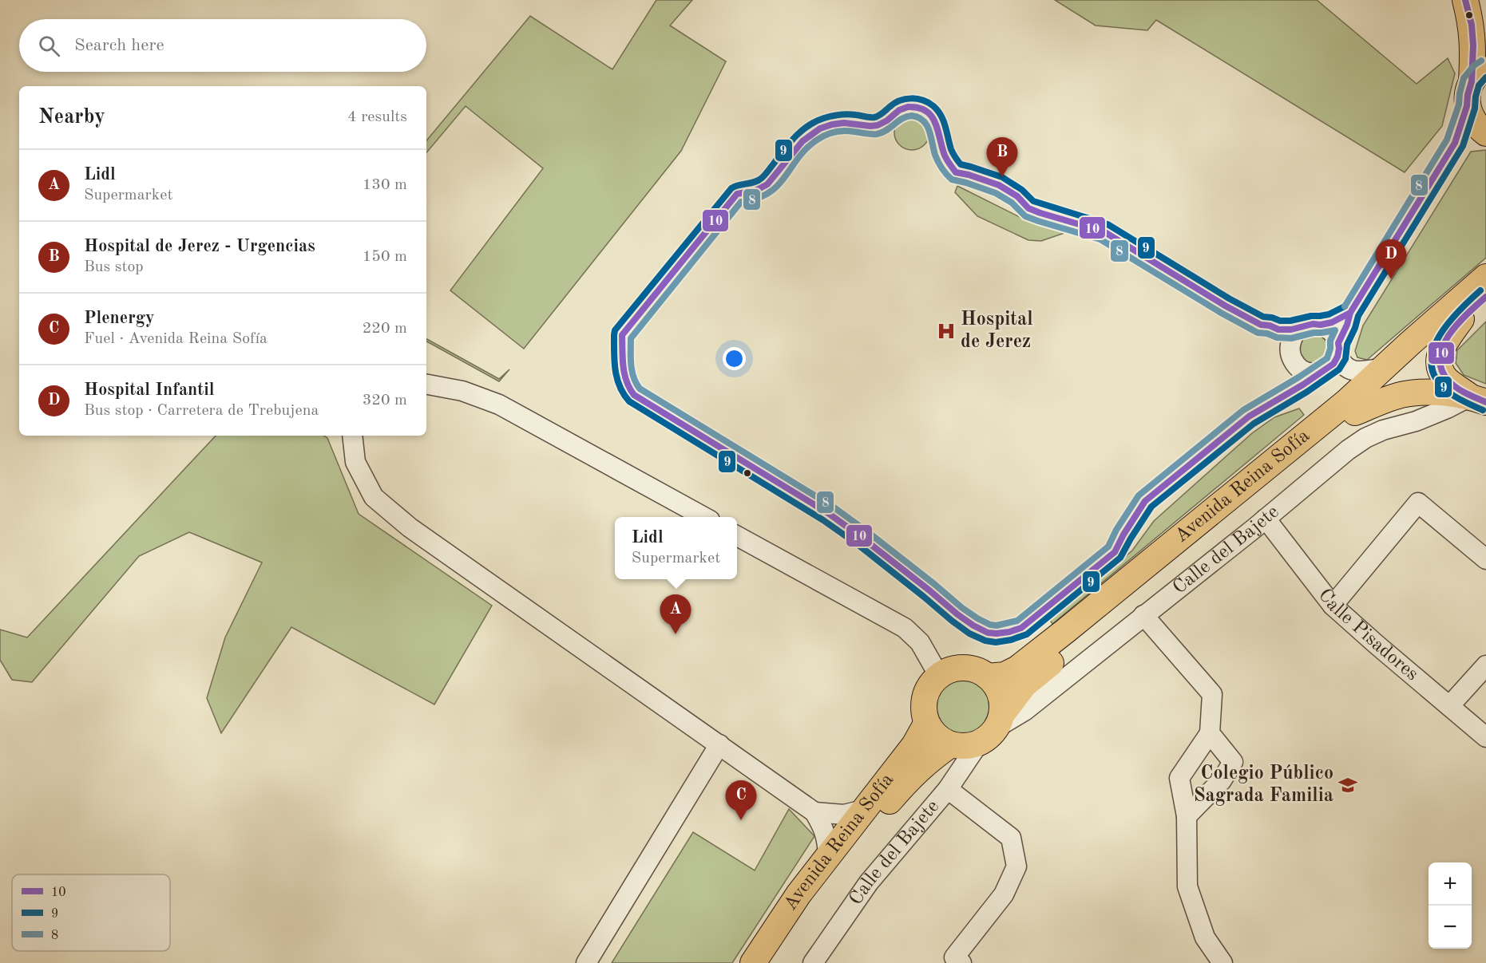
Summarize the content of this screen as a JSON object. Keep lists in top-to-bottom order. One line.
{"streets":{"main road":["Avenida Reina Sofía"],"street":["Calle del Bajete","Calle Pisadores"]},"crossings":[["Avenida Reina Sofía","Calle del Bajete"],["Calle del Bajete","Calle Pisadores"]],"places":{"hospital":["Hospital de Jerez"],"school or university":["Colegio Público Sagrada Familia"]},"lines":["transit line 10","transit line 8","transit line 9"],"legend":["10","9","8"],"page":{"search":"Search here","heading":["Nearby","4 results"],"pins":["B","D","A","C"],"list":[{"mark":"A","name":"Lidl","note":"Supermarket","value":"130 m"},{"mark":"B","name":"Hospital de Jerez - Urgencias","note":"Bus stop","value":"150 m"},{"mark":"C","name":"Plenergy","note":"Fuel · Avenida Reina Sofía","value":"220 m"},{"mark":"D","name":"Hospital Infantil","note":"Bus stop · Carretera de Trebujena","value":"320 m"}],"popup":["Lidl","Supermarket"],"map_buttons":["+","−"]}}
